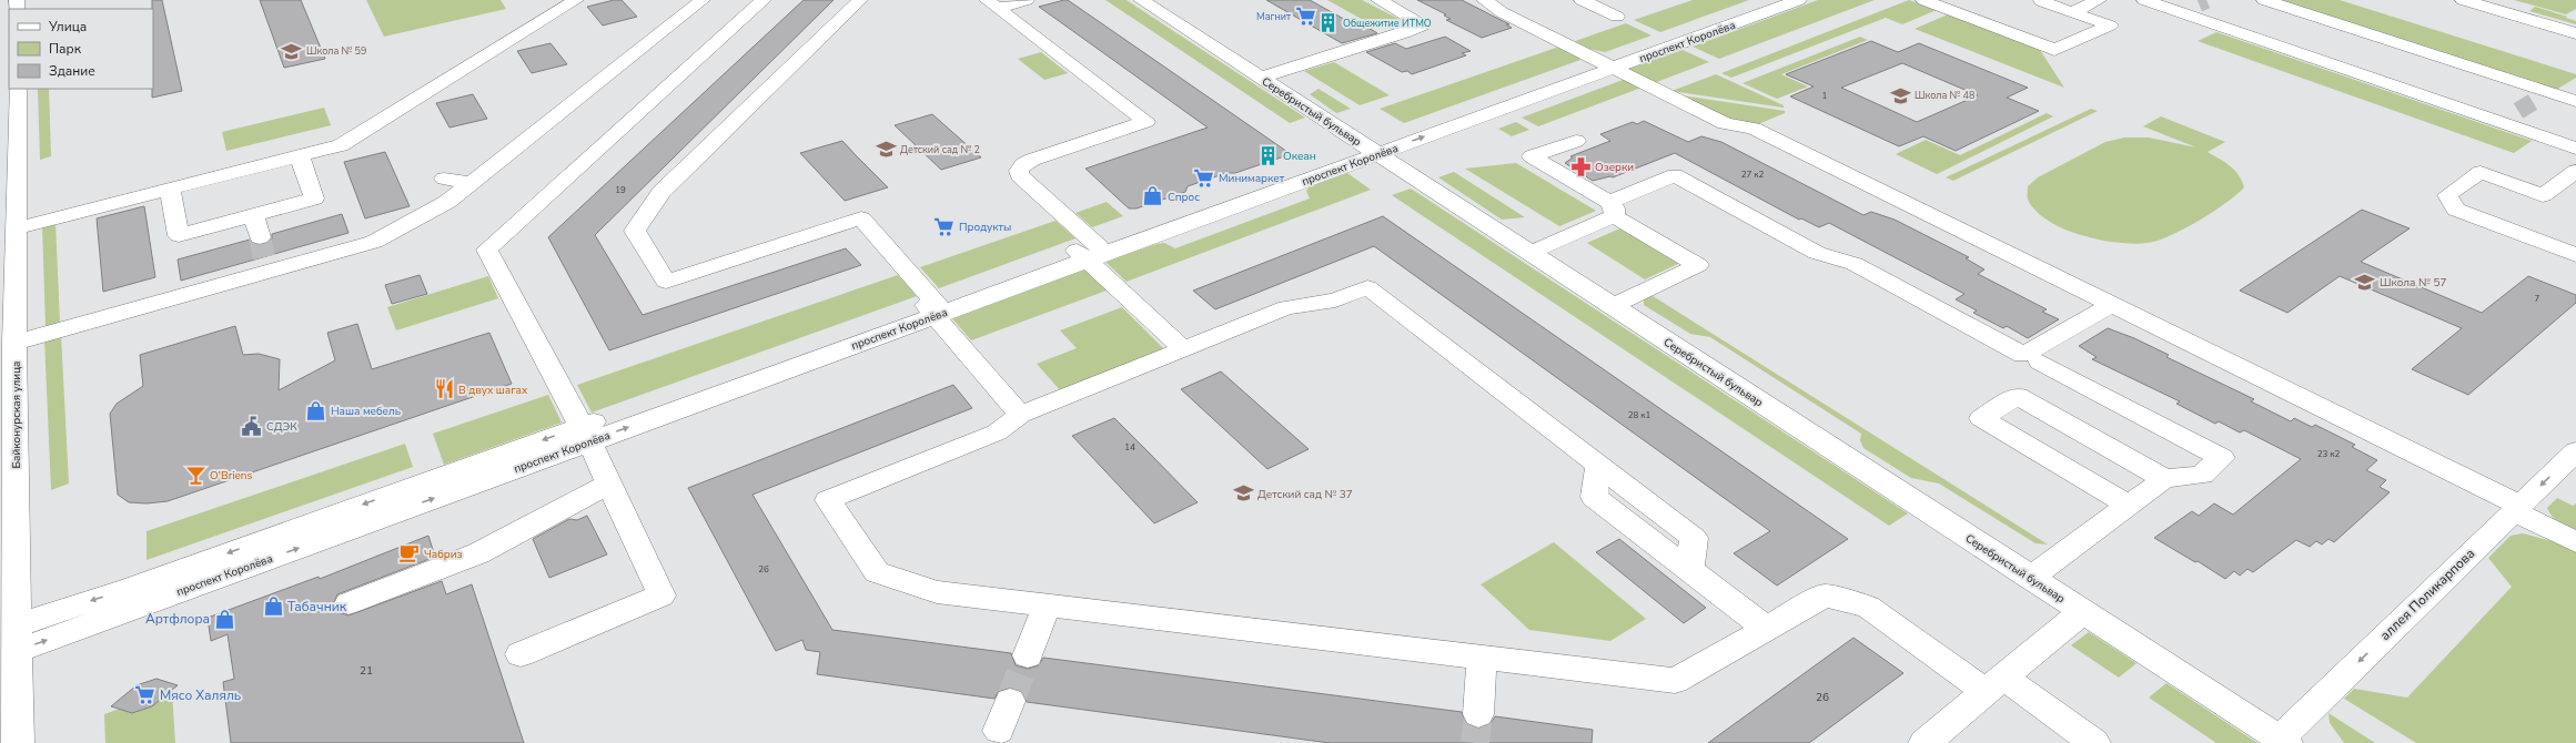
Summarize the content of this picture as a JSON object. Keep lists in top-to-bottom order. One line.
{"streets":{"street":["проспект Королёва","Серебристый бульвар","Байконурская улица","аллея Поликарпова"]},"crossings":[["проспект Королёва","Серебристый бульвар"],["проспект Королёва","Байконурская улица"],["Серебристый бульвар","аллея Поликарпова"]],"one_way":["аллея Поликарпова"],"places":{"supermarket":["Магнит","Минимаркет","Продукты","Мясо Халяль"],"building":["Общежитие ИТМО","Океан"],"school or university":["Школа № 59","Школа № 48","Детский сад № 2","Школа № 57","Детский сад № 37"],"pharmacy":["Озерки"],"shop":["Спрос","Наша мебель","Табачник","Артфлора"],"restaurant":["В двух шагах"],"public building":["СДЭК"],"bar":["O'Briens"],"cafe":["Чабриз"]},"house_numbers":["1","27 к2","19","7","28 к1","14","23 к2","26","21","26"],"legend":["Улица","Парк","Здание"]}
